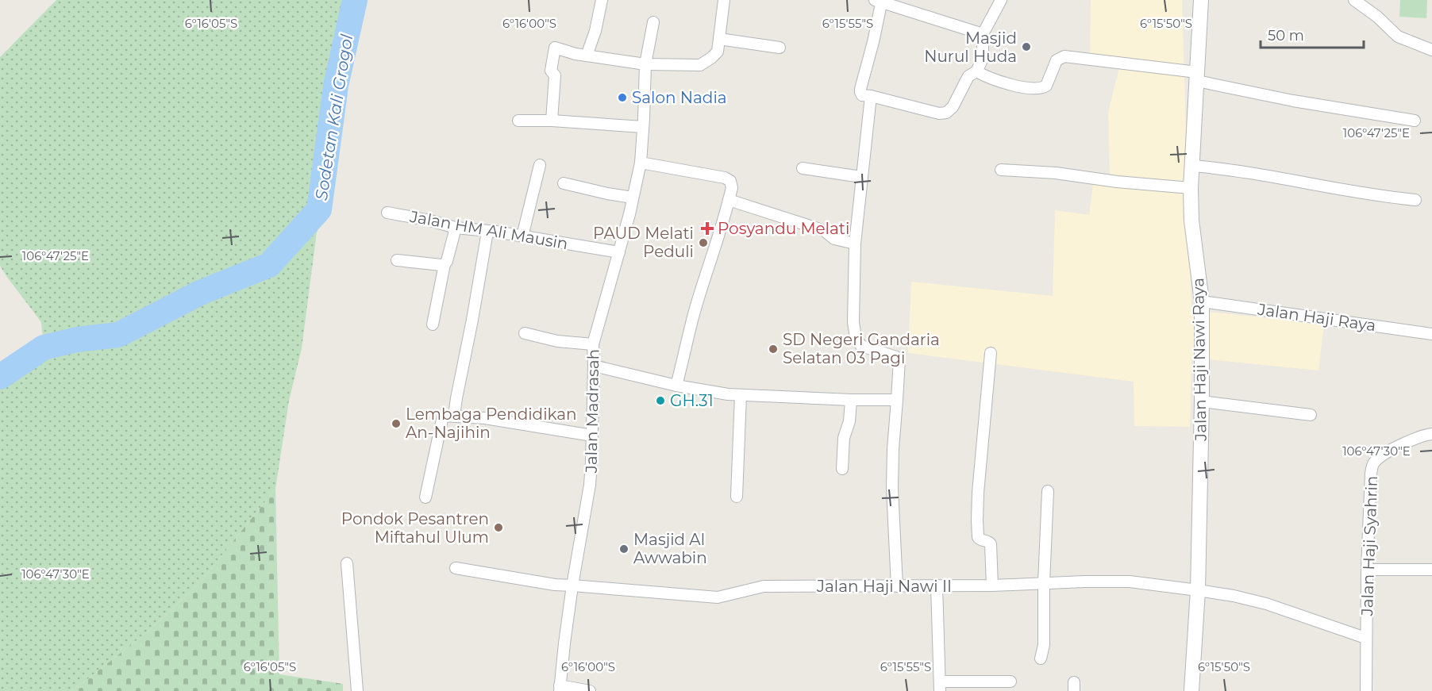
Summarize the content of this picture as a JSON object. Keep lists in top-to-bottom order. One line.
{"streets":{"street":["Jalan HM Ali Mausin","Jalan Haji Raya","Jalan Haji Nawi Raya","Jalan Madrasah","Jalan Haji Syahrin","Jalan Haji Nawi II"]},"crossings":[["Jalan HM Ali Mausin","Jalan Madrasah"],["Jalan Haji Raya","Jalan Haji Nawi Raya"],["Jalan Haji Nawi Raya","Jalan Haji Syahrin"],["Jalan Haji Nawi Raya","Jalan Haji Nawi II"],["Jalan Madrasah","Jalan Haji Nawi II"],["Jalan Haji Syahrin","Jalan Haji Nawi II"]],"water":["Sodetan Kali Grogol"],"places":{"other":["Masjid Nurul Huda","Salon Nadia","PAUD Melati Peduli","SD Negeri Gandaria Selatan 03 Pagi","GH.31","Lembaga Pendidikan An-Najihin","Pondok Pesantren Miftahul Ulum","Masjid Al Awwabin"],"health":["Posyandu Melati"]},"scale_bar":"50 m","coordinates":["6°16'05\"S","6°16'00\"S","6°15'55\"S","6°15'50\"S","106°47'25\"E","106°47'30\"E"]}
